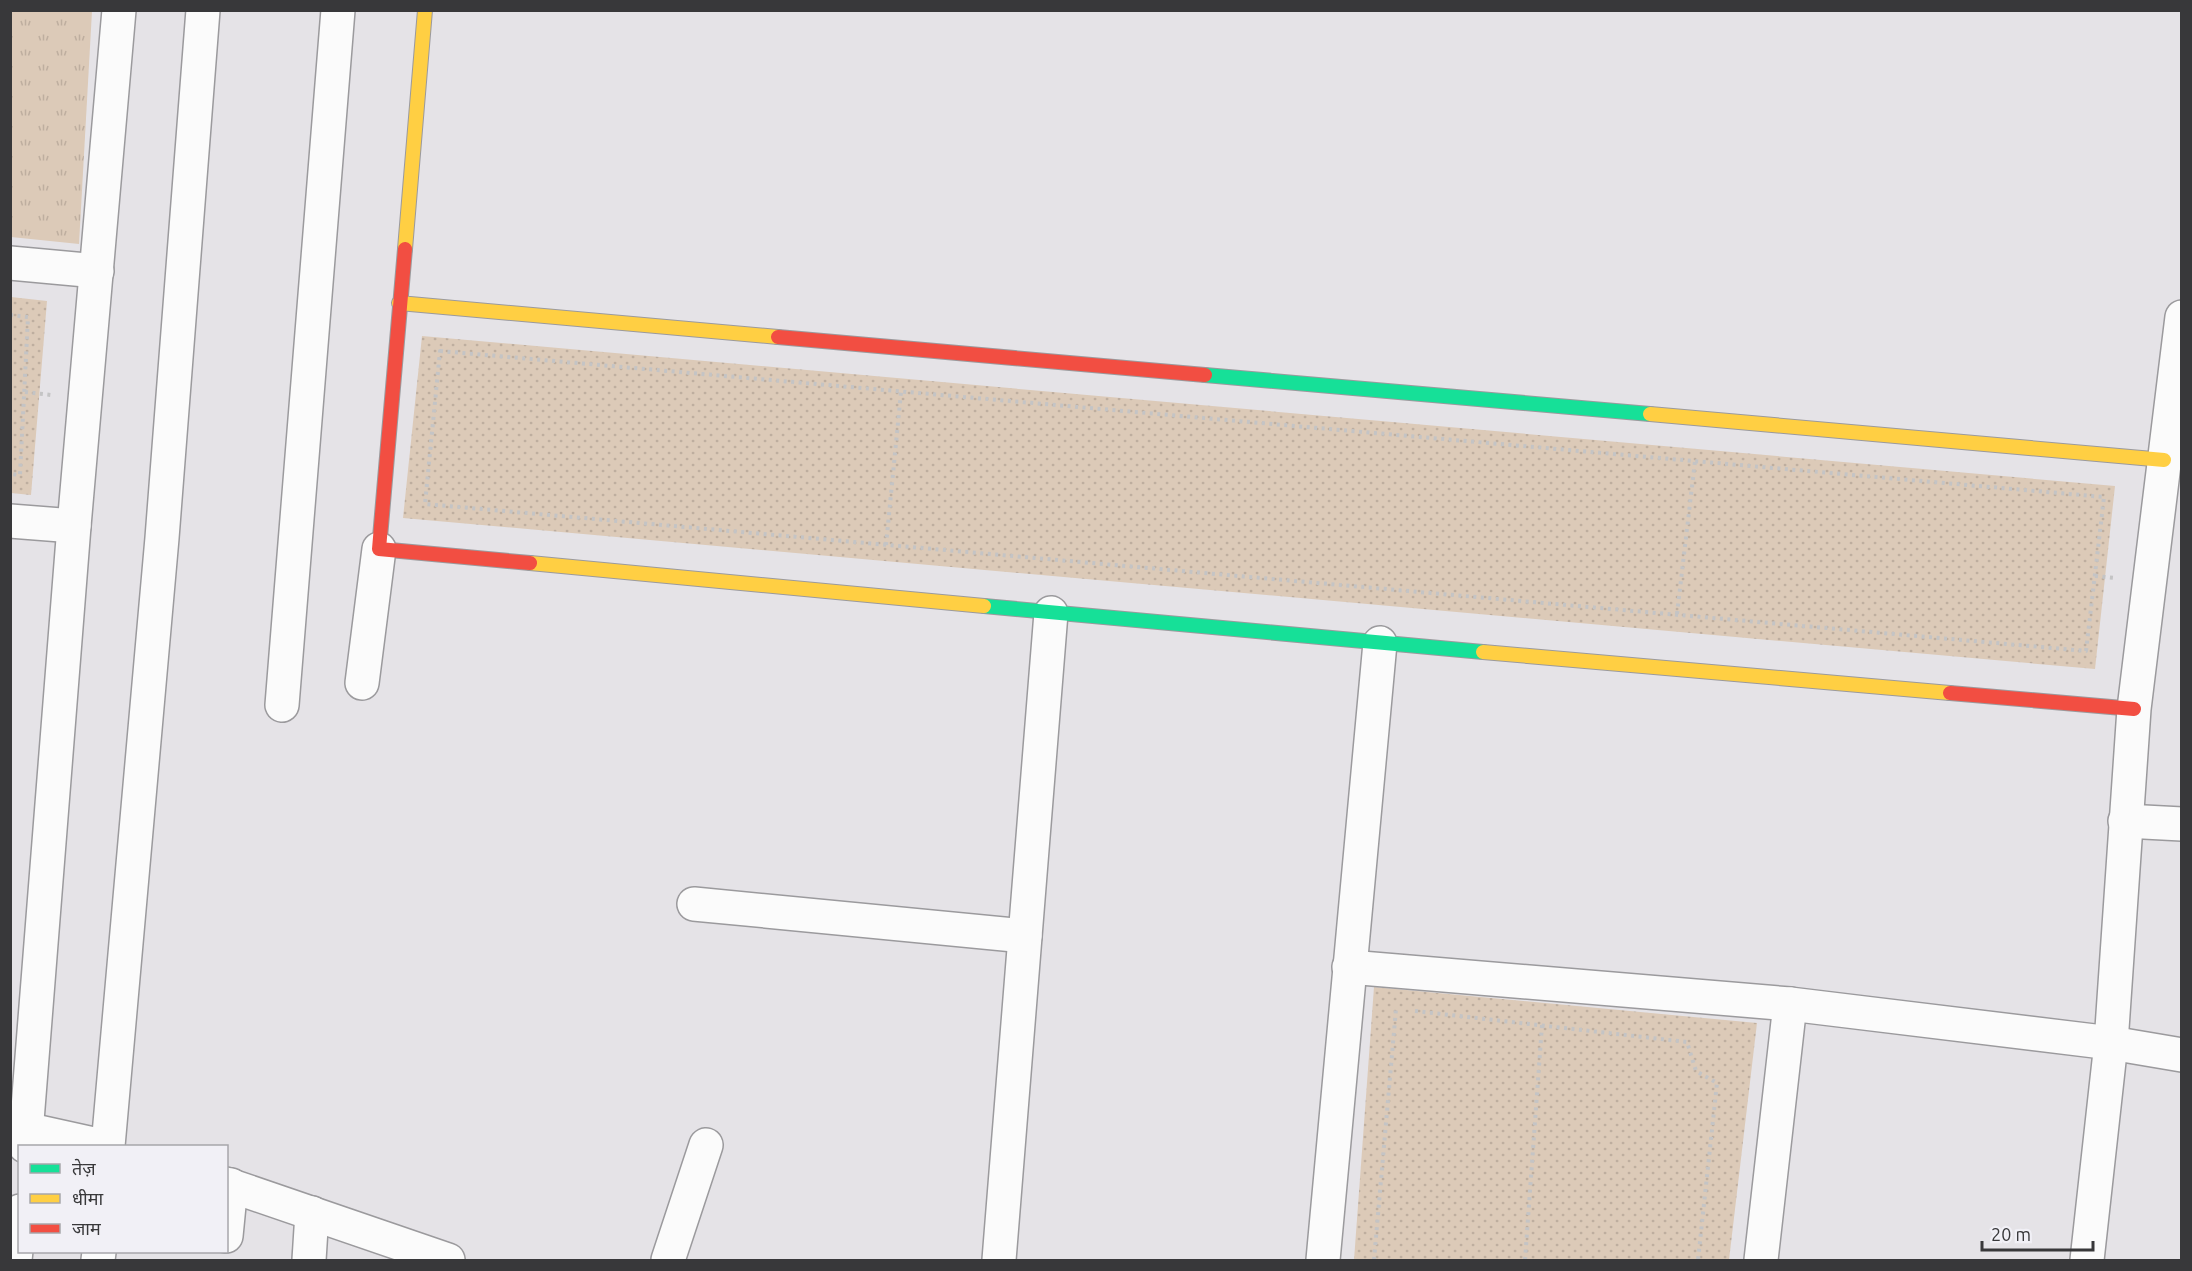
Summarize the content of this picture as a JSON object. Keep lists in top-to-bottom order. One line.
{"legend":["तेज़","धीमा","जाम"],"scale_bar":"20 m"}
